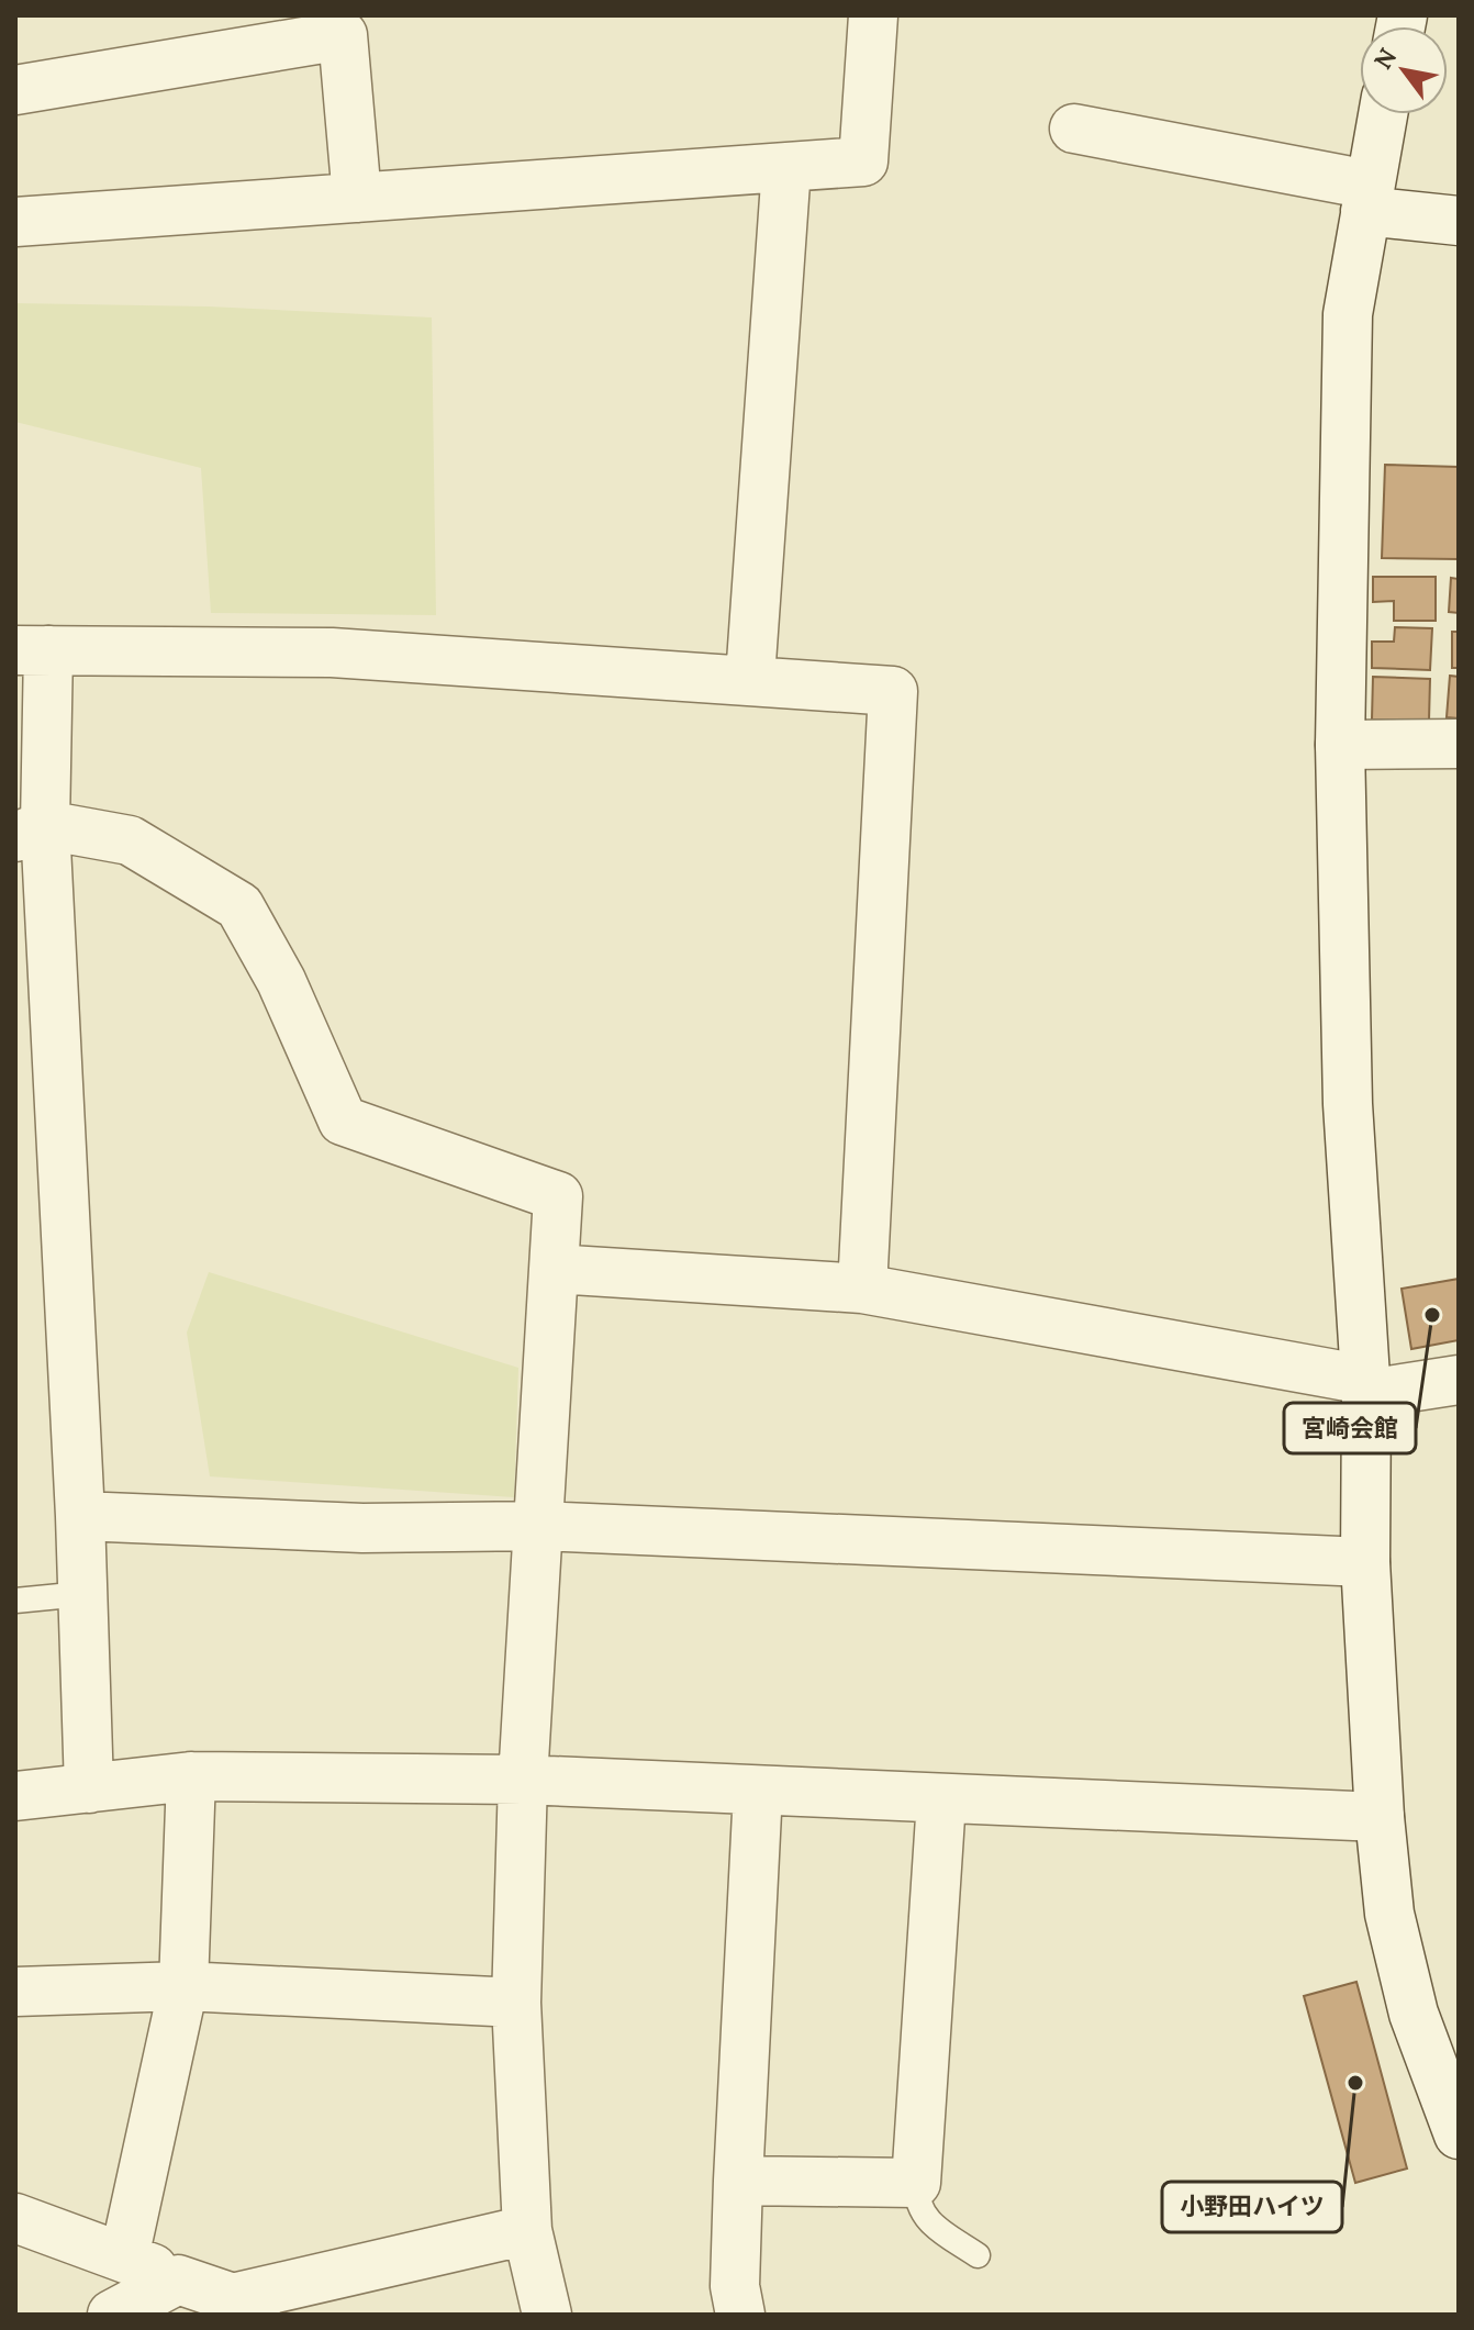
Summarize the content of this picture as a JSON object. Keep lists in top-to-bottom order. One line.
{"places":["宮崎会館","小野田ハイツ"],"north":"top left"}
